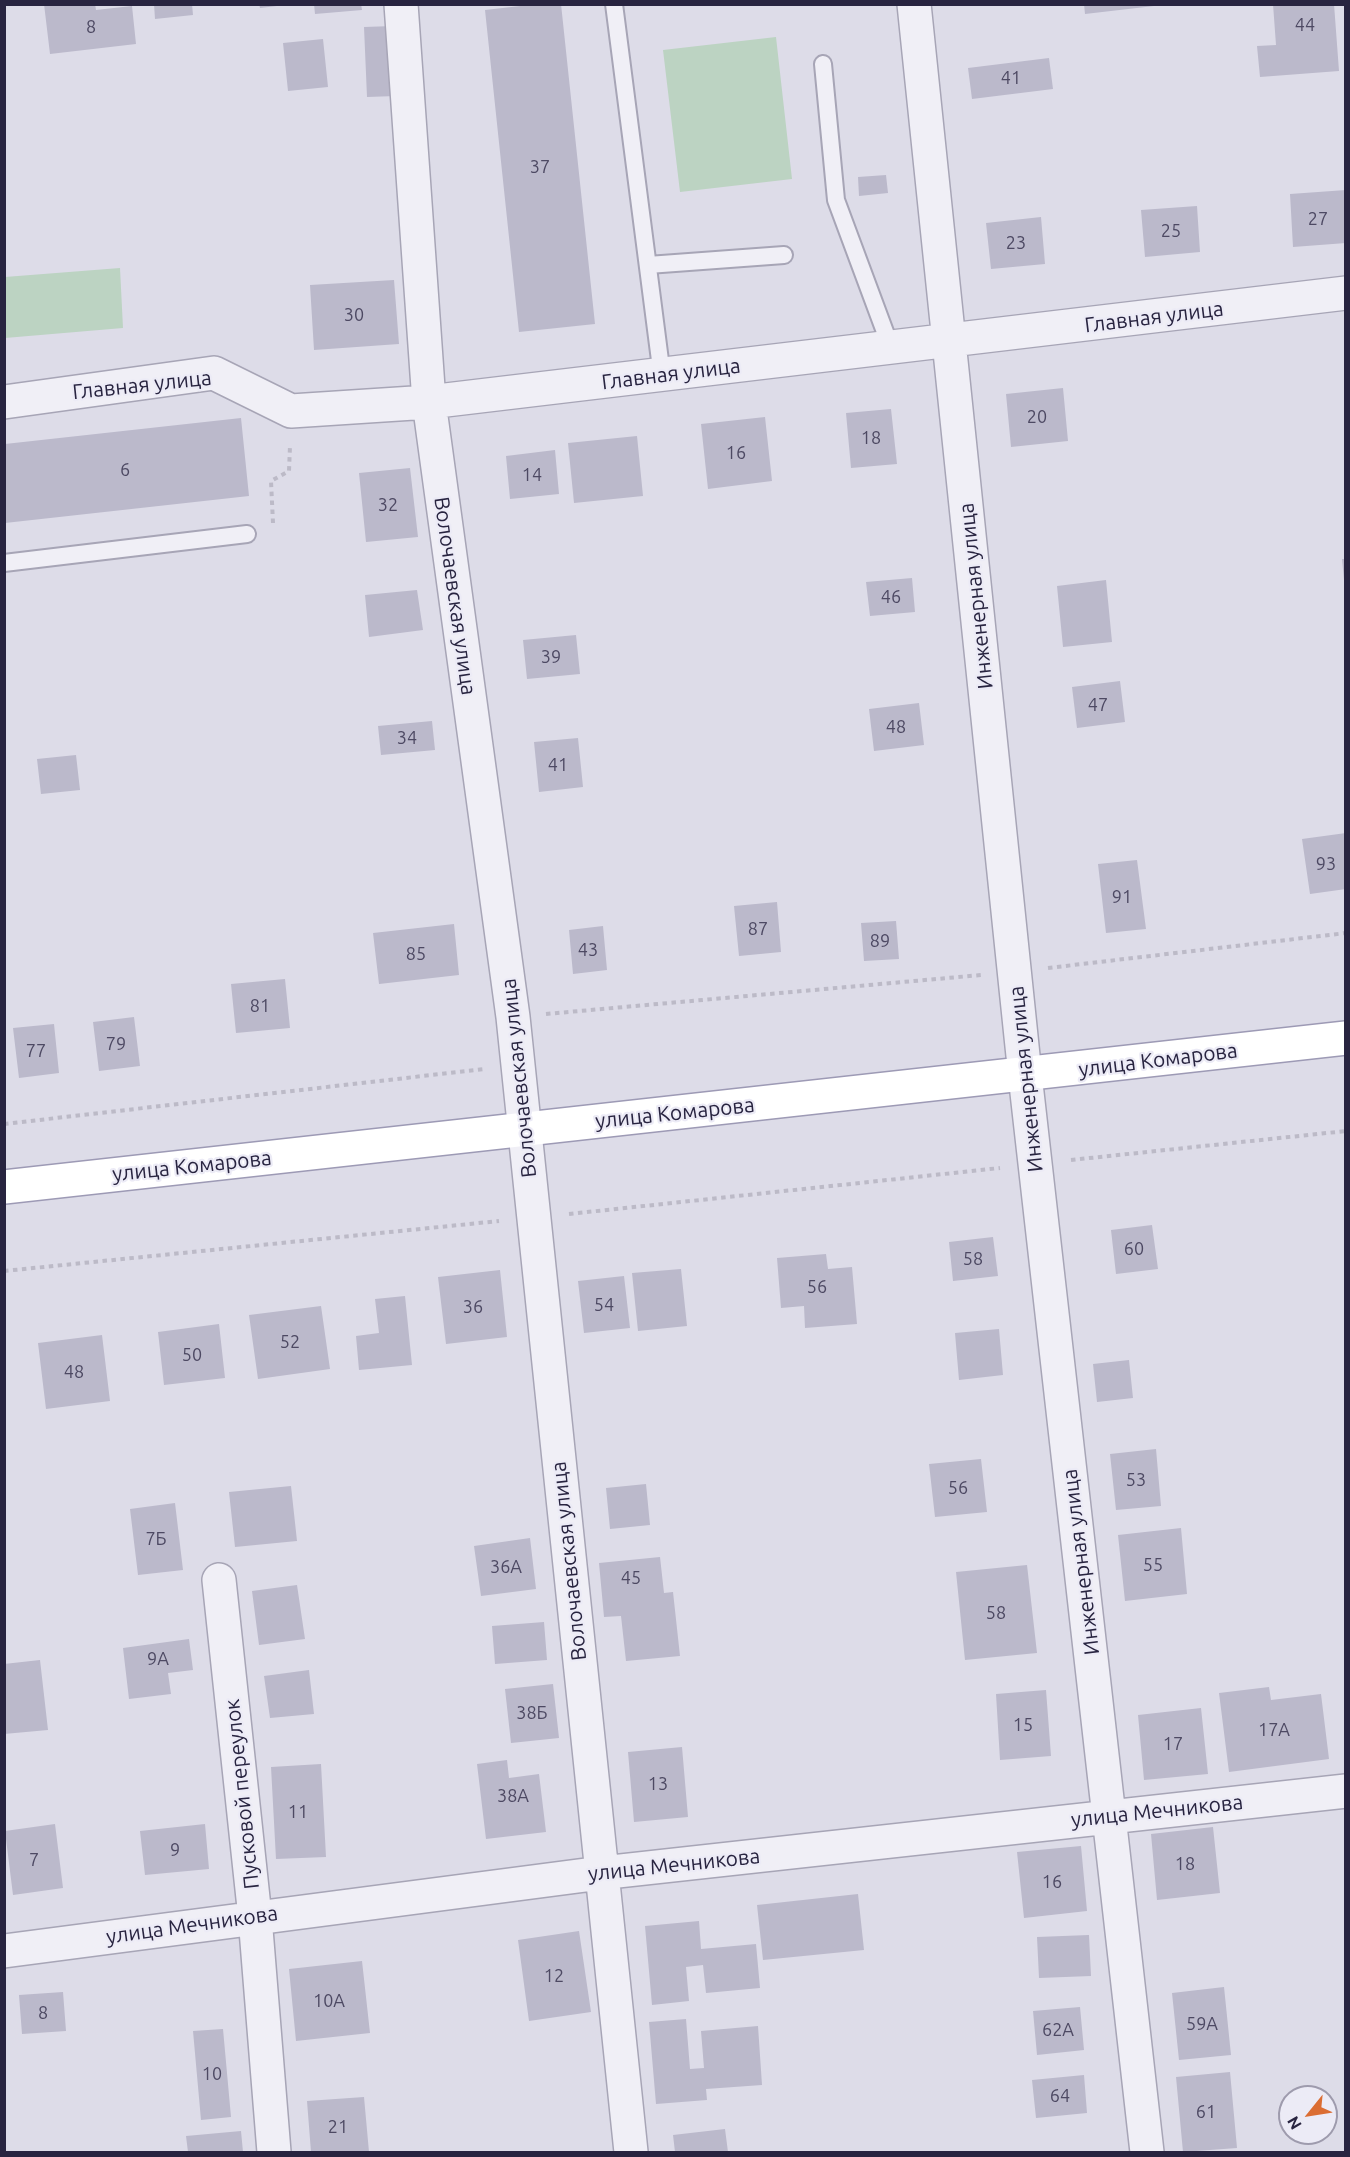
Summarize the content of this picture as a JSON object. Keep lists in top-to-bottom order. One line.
{"streets":{"main road":["улица Комарова"],"street":["Главная улица","Волочаевская улица","Инженерная улица","Пусковой переулок","улица Мечникова"]},"crossings":[["Главная улица","Волочаевская улица"],["Главная улица","Инженерная улица"],["Волочаевская улица","улица Комарова"],["Волочаевская улица","улица Мечникова"],["Инженерная улица","улица Комарова"],["Инженерная улица","улица Мечникова"],["Пусковой переулок","улица Мечникова"]],"house_numbers":["44","8","41","37","27","25","23","30","20","18","16","6","14","32","46","39","47","48","34","41","93","91","87","89","43","85","81","79","77","60","58","56","54","36","52","50","48","53","56","7Б","55","36А","45","58","9А","38Б","15","17А","17","13","38А","11","9","7","18","16","12","10А","8","59А","62А","10","64","61","21"],"north":"bottom left"}
